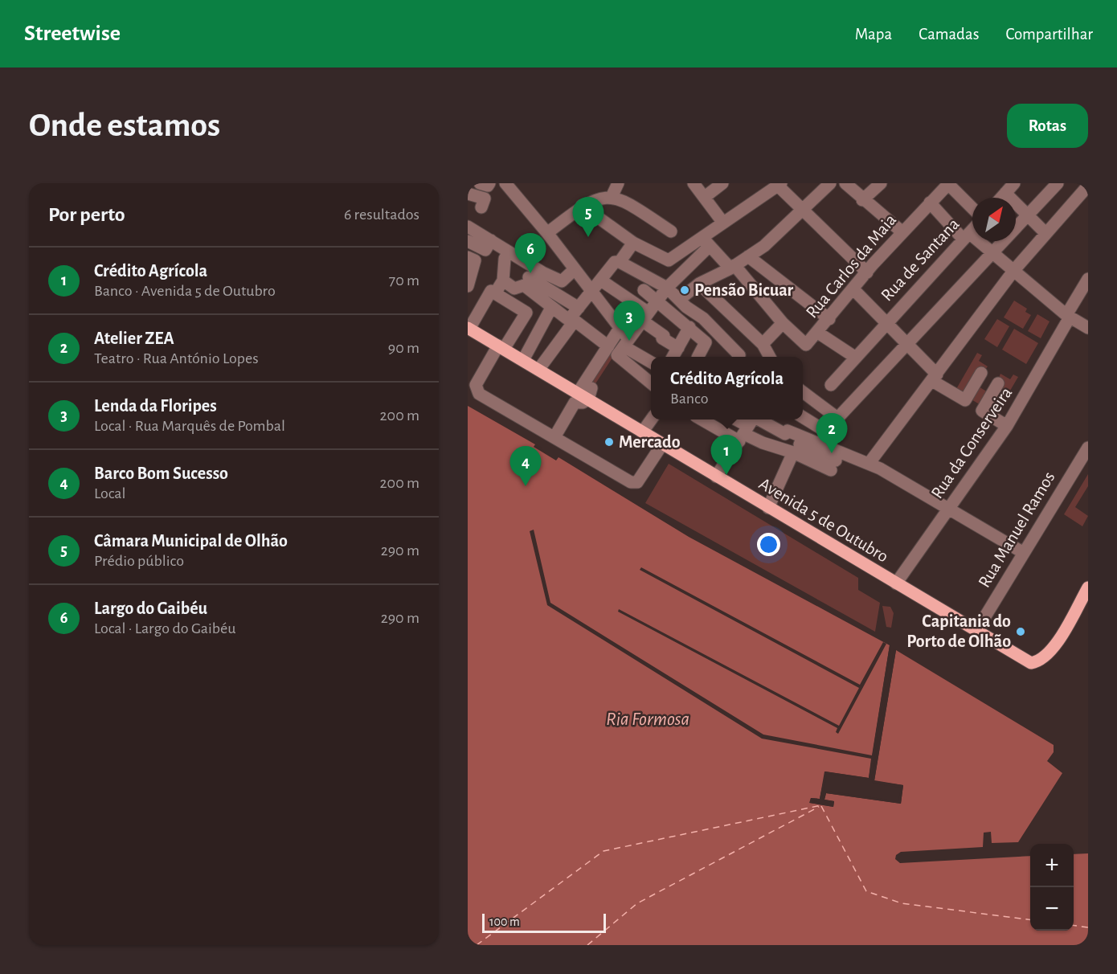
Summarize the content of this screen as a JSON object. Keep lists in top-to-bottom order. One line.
{"streets":{"main road":["Avenida 5 de Outubro"],"street":["Rua de Santana","Rua Carlos da Maia","Rua da Conserveira","Rua Manuel Ramos"]},"crossings":[["Rua da Conserveira","Avenida 5 de Outubro"],["Avenida 5 de Outubro","Rua Manuel Ramos"]],"water":["Ria Formosa"],"places":["Pensão Bicuar","Mercado","Capitania do Porto de Olhão"],"scale_bar":"100 m","north":"top right","page":{"header":"Streetwise","nav":["Mapa","Camadas","Compartilhar"],"buttons":"Rotas","title":"Onde estamos","heading":["Por perto","6 resultados"],"pins":["5","6","3","2","1","4"],"list":[{"mark":"1","name":"Crédito Agrícola","note":"Banco · Avenida 5 de Outubro","value":"70 m"},{"mark":"2","name":"Atelier ZEA","note":"Teatro · Rua António Lopes","value":"90 m"},{"mark":"3","name":"Lenda da Floripes","note":"Local · Rua Marquês de Pombal","value":"200 m"},{"mark":"4","name":"Barco Bom Sucesso","note":"Local","value":"200 m"},{"mark":"5","name":"Câmara Municipal de Olhão","note":"Prédio público","value":"290 m"},{"mark":"6","name":"Largo do Gaibéu","note":"Local · Largo do Gaibéu","value":"290 m"}],"popup":["Crédito Agrícola","Banco"],"map_buttons":["+","−"],"scale":"100 m"}}
